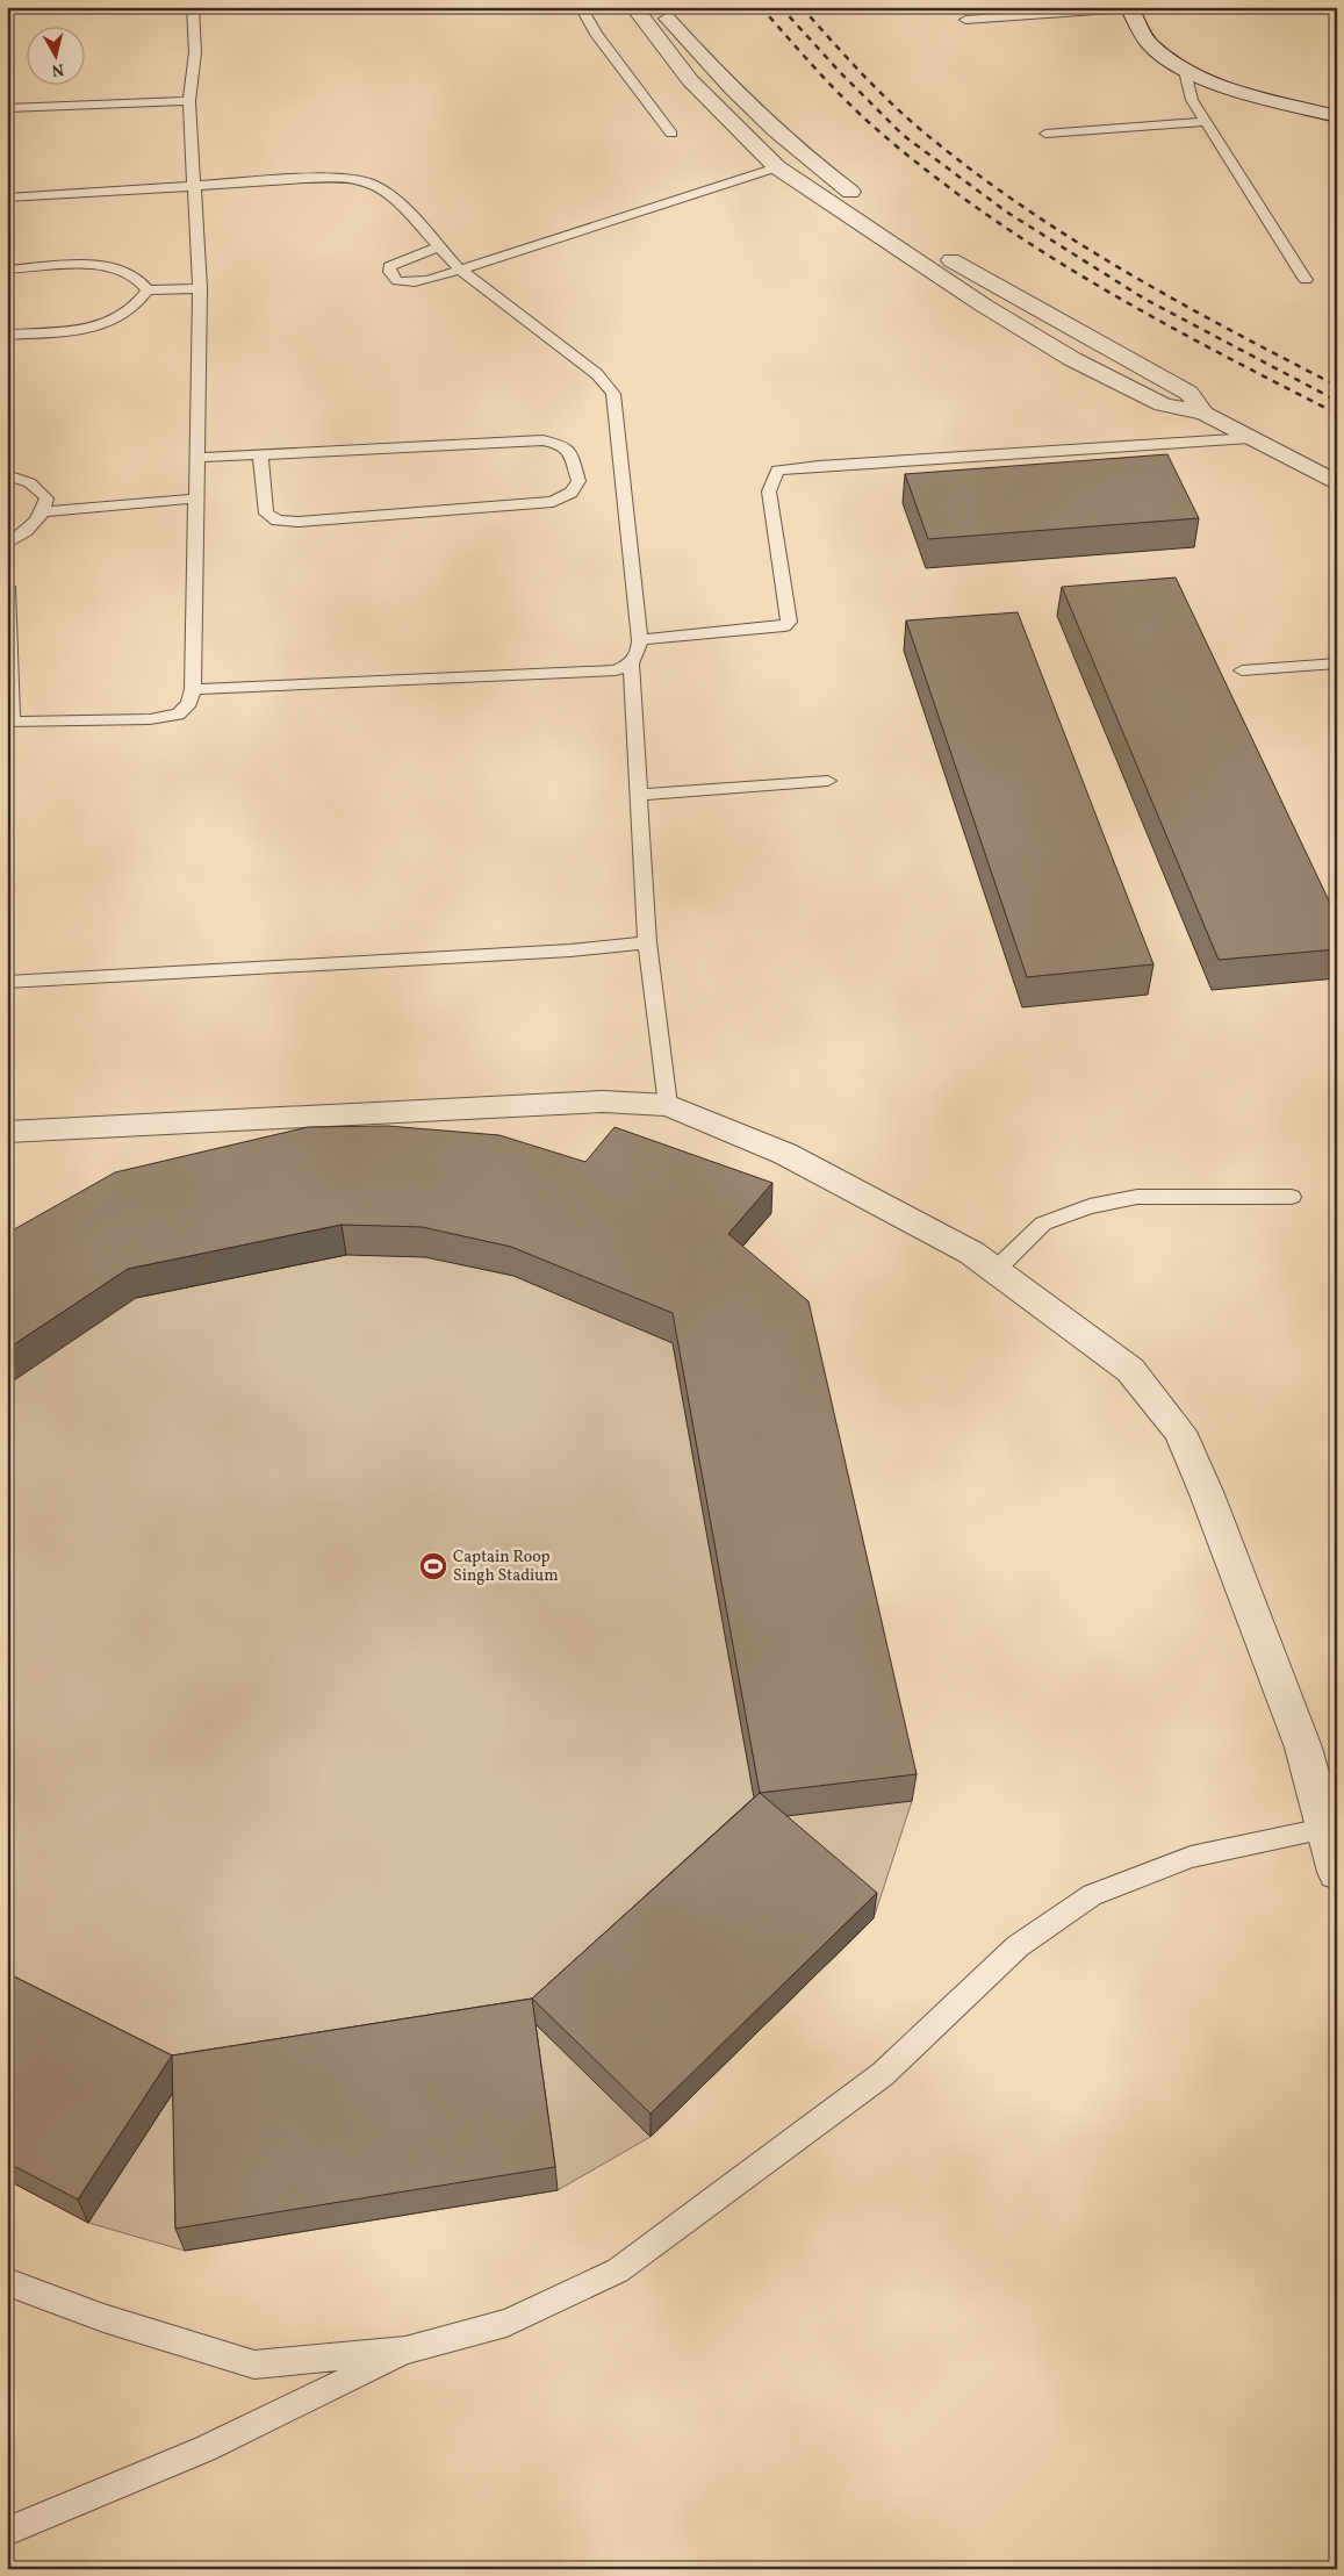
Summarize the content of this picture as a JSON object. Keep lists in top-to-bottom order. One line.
{"places":{"sports":["Captain Roop Singh Stadium"]},"north":"bottom"}
